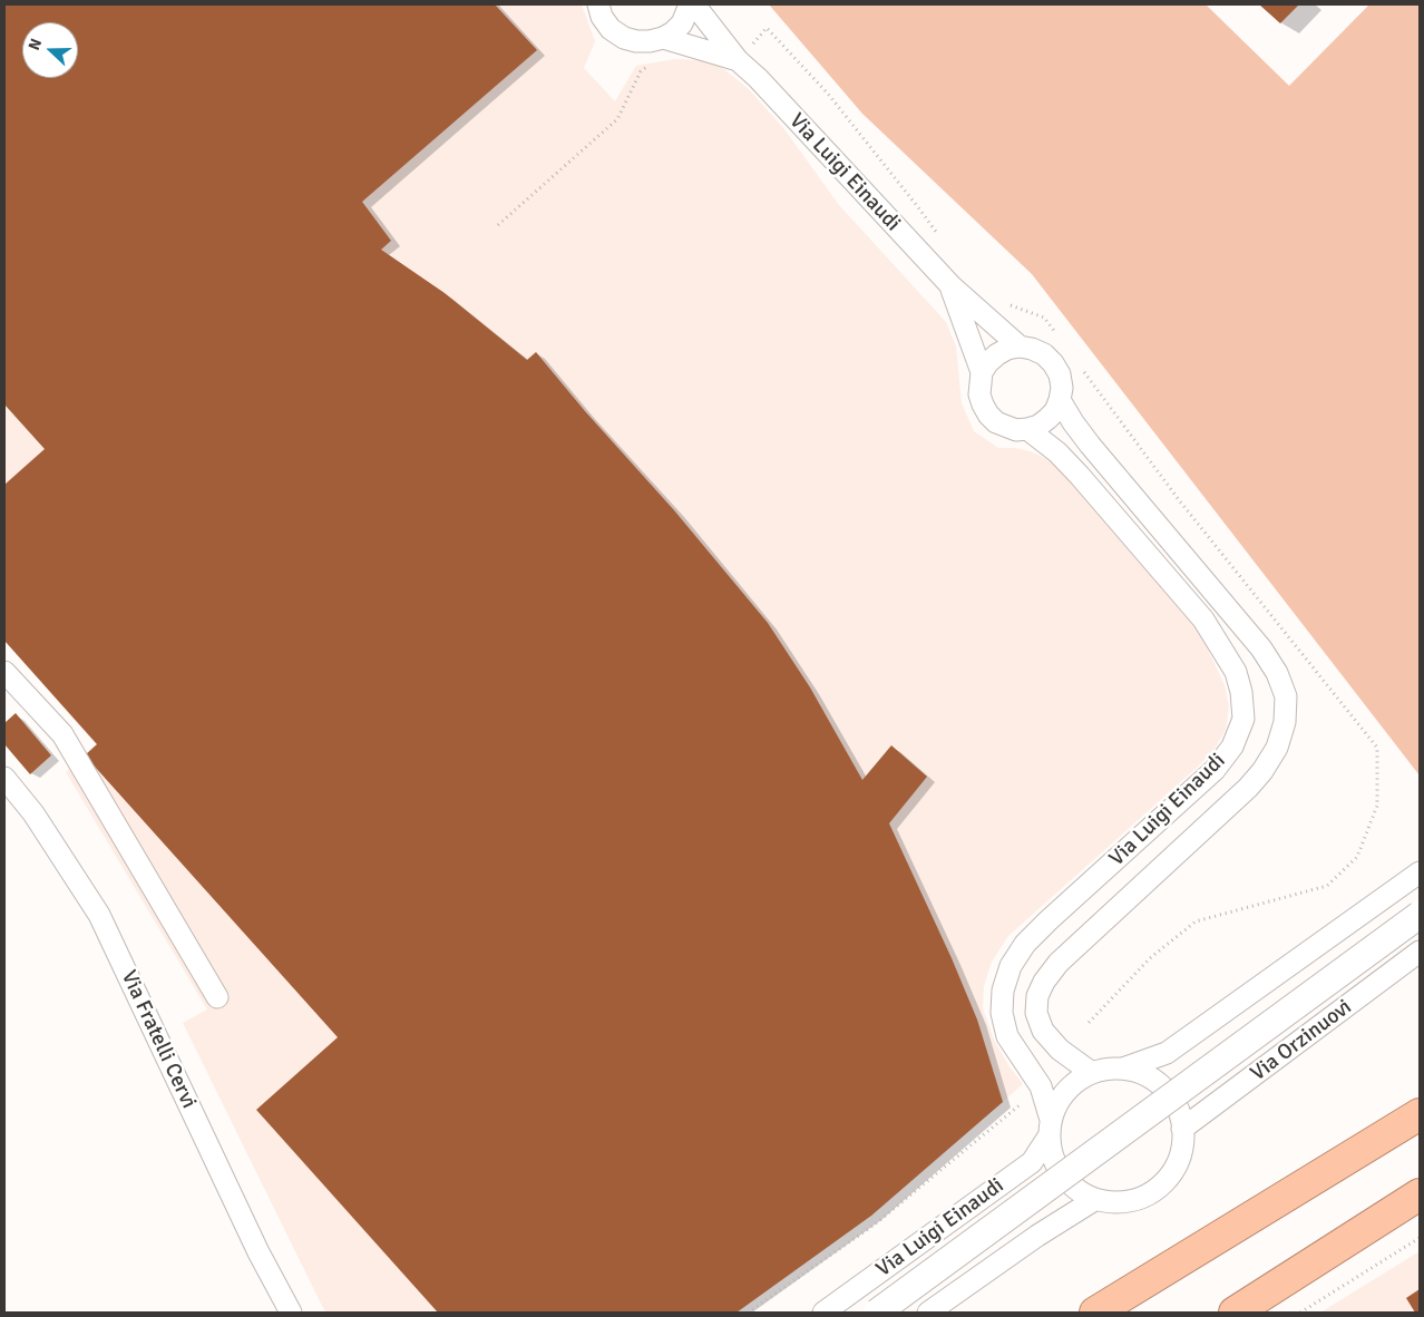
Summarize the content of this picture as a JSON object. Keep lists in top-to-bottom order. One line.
{"streets":{"street":["Via Luigi Einaudi","Via Fratelli Cervi","Via Orzinuovi"]},"crossings":[["Via Luigi Einaudi","Via Orzinuovi"]],"north":"left"}
